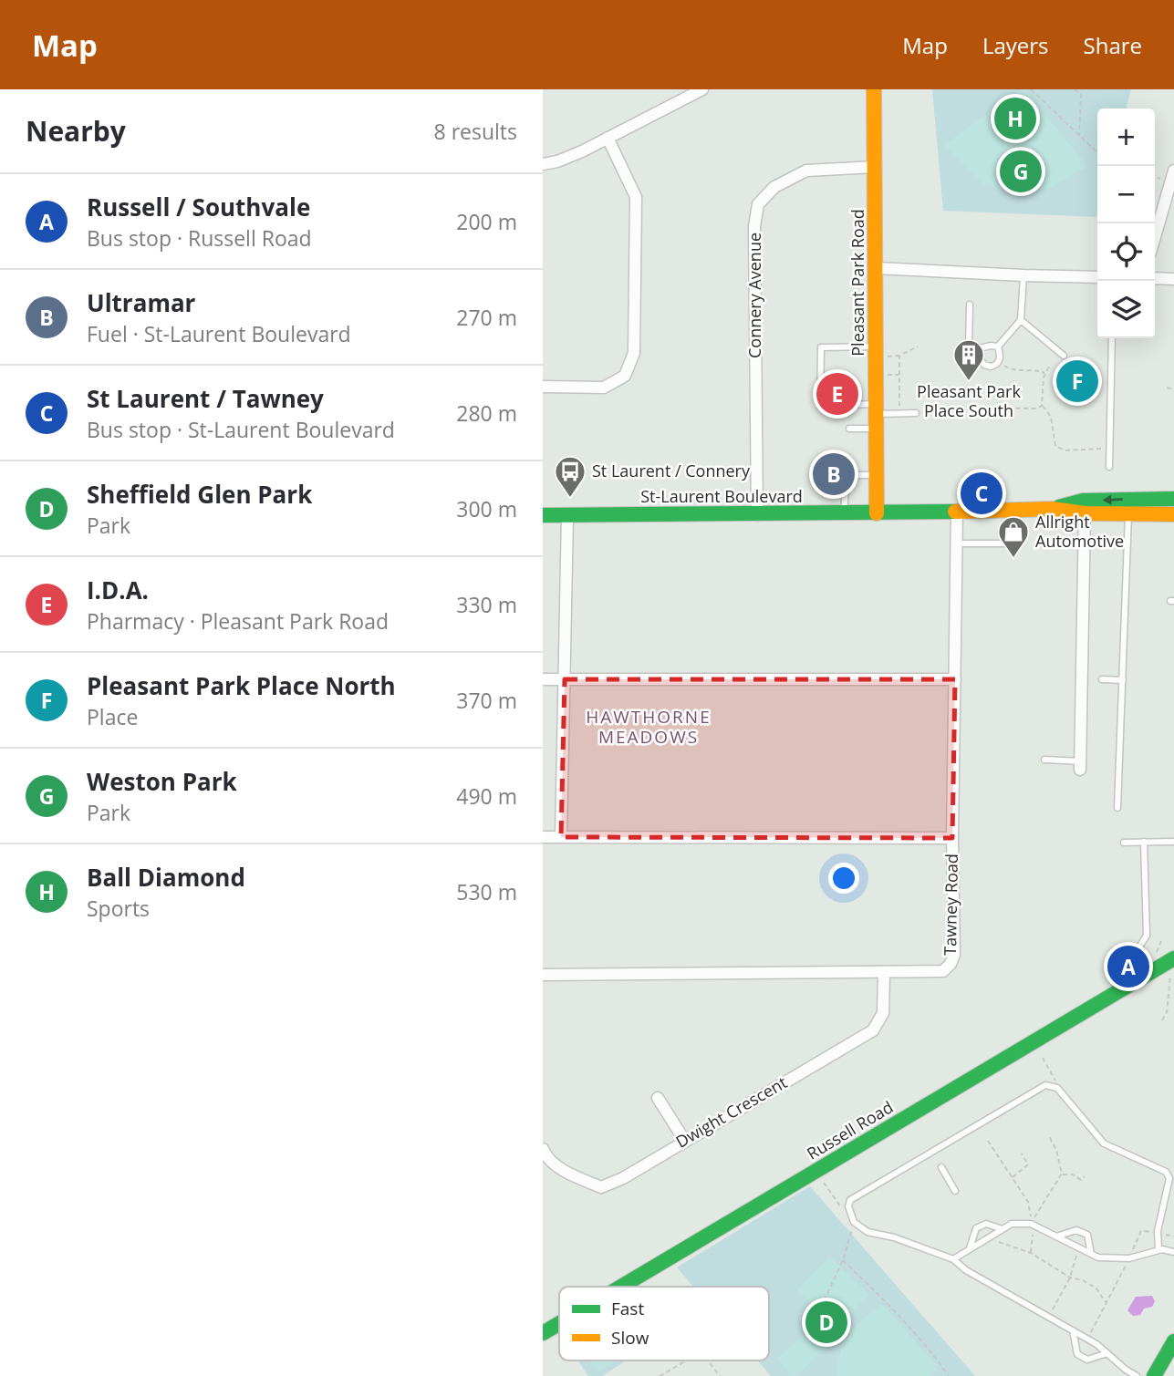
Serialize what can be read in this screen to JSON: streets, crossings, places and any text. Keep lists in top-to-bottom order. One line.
{"streets":{"street":["Pleasant Park Road","Connery Avenue","St-Laurent Boulevard","Tawney Road","Dwight Crescent","Russell Road"]},"crossings":[["Pleasant Park Road","Connery Avenue"],["Pleasant Park Road","St-Laurent Boulevard"],["Connery Avenue","St-Laurent Boulevard"],["St-Laurent Boulevard","Tawney Road"],["Tawney Road","Dwight Crescent"]],"districts":["HAWTHORNE MEADOWS"],"places":{"building":["Pleasant Park Place South"],"bus stop":["St Laurent / Connery"],"shop":["Allright Automotive"]},"legend":["Fast","Slow"],"page":{"header":"Map","nav":["Map","Layers","Share"],"heading":["Nearby","8 results"],"pins":["H","G","F","E","B","C","A","D"],"map_buttons":["+","−"],"list":[{"mark":"A","name":"Russell / Southvale","note":"Bus stop · Russell Road","value":"200 m"},{"mark":"B","name":"Ultramar","note":"Fuel · St-Laurent Boulevard","value":"270 m"},{"mark":"C","name":"St Laurent / Tawney","note":"Bus stop · St-Laurent Boulevard","value":"280 m"},{"mark":"D","name":"Sheffield Glen Park","note":"Park","value":"300 m"},{"mark":"E","name":"I.D.A.","note":"Pharmacy · Pleasant Park Road","value":"330 m"},{"mark":"F","name":"Pleasant Park Place North","note":"Place","value":"370 m"},{"mark":"G","name":"Weston Park","note":"Park","value":"490 m"},{"mark":"H","name":"Ball Diamond","note":"Sports","value":"530 m"}]}}
